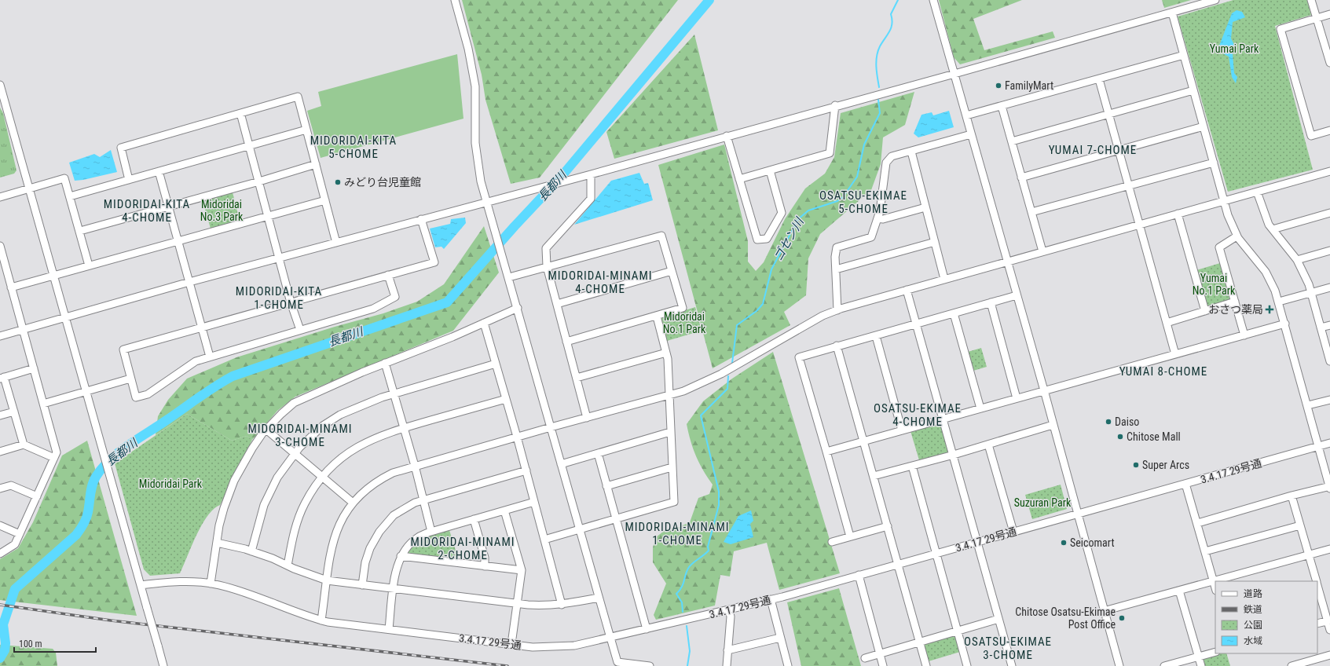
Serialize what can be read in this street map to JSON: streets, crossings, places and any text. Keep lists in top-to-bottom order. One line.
{"streets":{"street":["3.4.17 29号通"]},"districts":["MIDORIDAI-KITA 5-CHOME","YUMAI 7-CHOME","OSATSU-EKIMAE 5-CHOME","MIDORIDAI-KITA 4-CHOME","MIDORIDAI-MINAMI 4-CHOME","MIDORIDAI-KITA 1-CHOME","YUMAI 8-CHOME","OSATSU-EKIMAE 4-CHOME","MIDORIDAI-MINAMI 3-CHOME","MIDORIDAI-MINAMI 1-CHOME","MIDORIDAI-MINAMI 2-CHOME","OSATSU-EKIMAE 3-CHOME"],"water":["長都川","ゴセン川"],"parks":["Yumai Park","Midoridai No.3 Park","Yumai No.1 Park","Midoridai No.1 Park","Midoridai Park","Suzuran Park"],"places":{"other":["FamilyMart","みどり台児童館","Daiso","Chitose Mall","Super Arcs","Seicomart","Chitose Osatsu-Ekimae Post Office"],"health":["おさつ薬局"]},"legend":["道路","鉄道","公園","水域"],"scale_bar":"100 m"}
